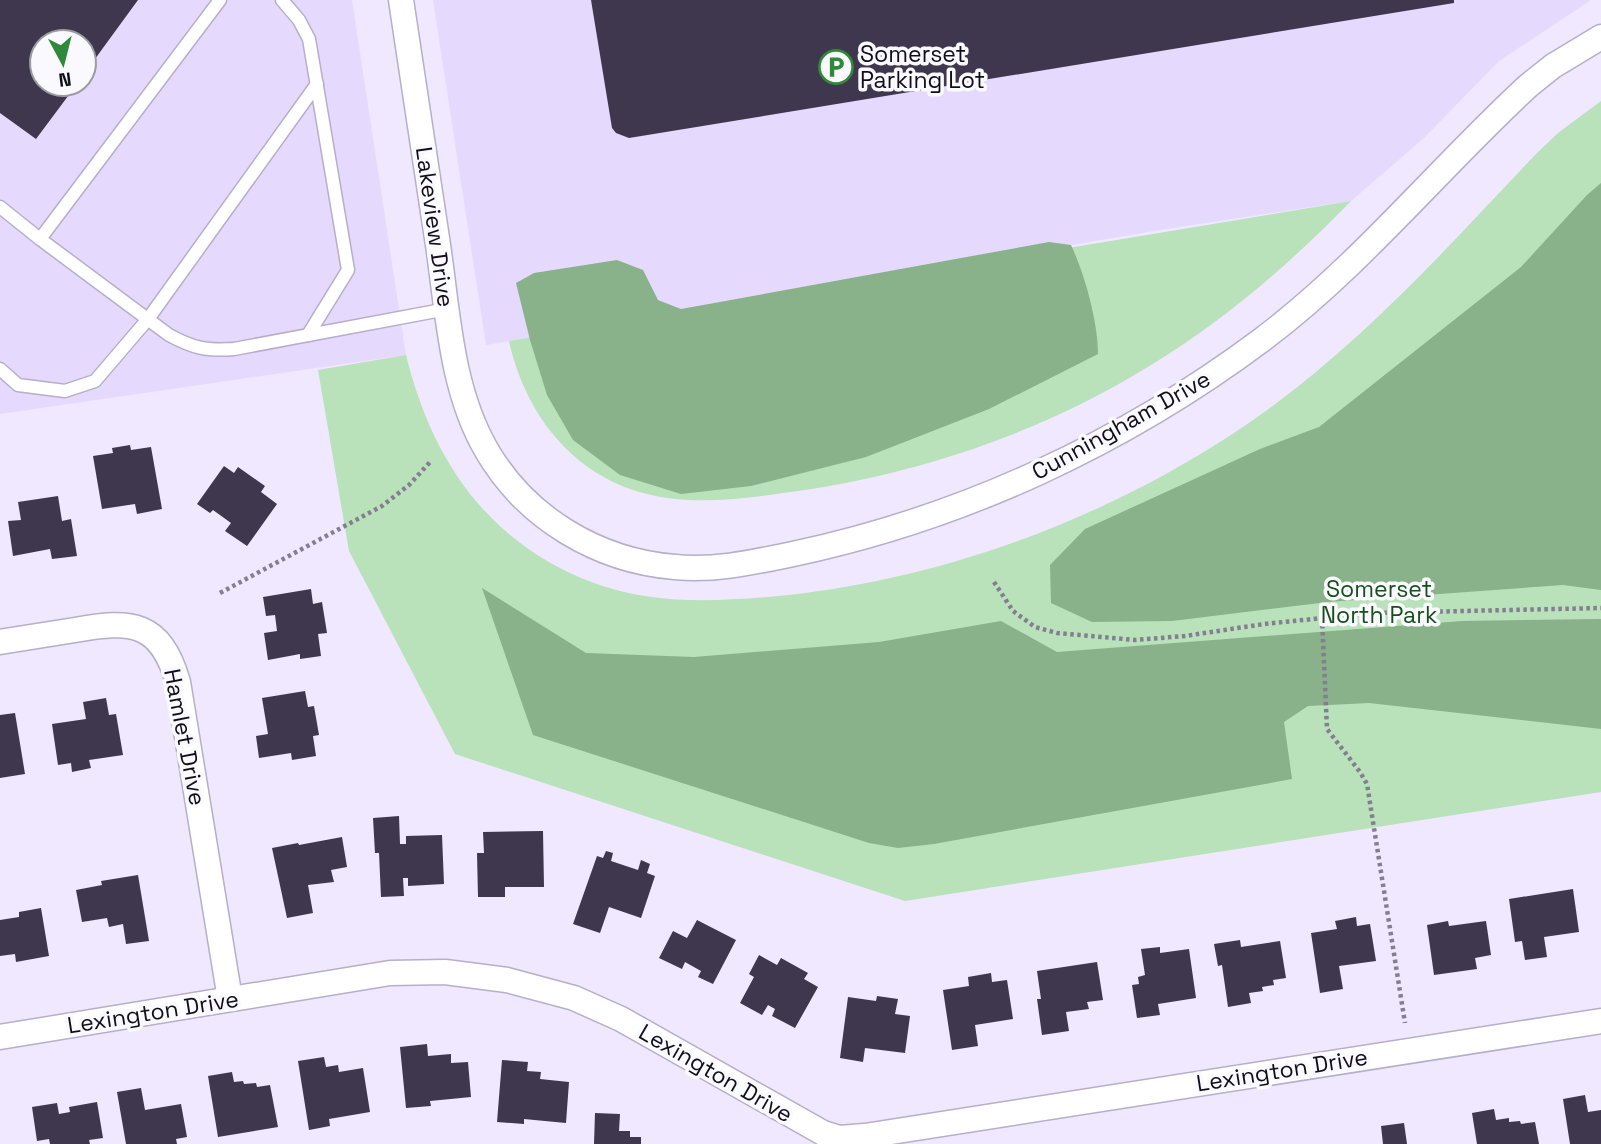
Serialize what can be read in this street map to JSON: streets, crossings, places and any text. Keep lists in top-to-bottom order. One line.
{"streets":{"street":["Lakeview Drive","Cunningham Drive","Hamlet Drive","Lexington Drive"]},"crossings":[["Lakeview Drive","Cunningham Drive"],["Hamlet Drive","Lexington Drive"]],"parks":["Somerset North Park"],"places":{"parking":["Somerset Parking Lot"]},"north":"bottom"}
